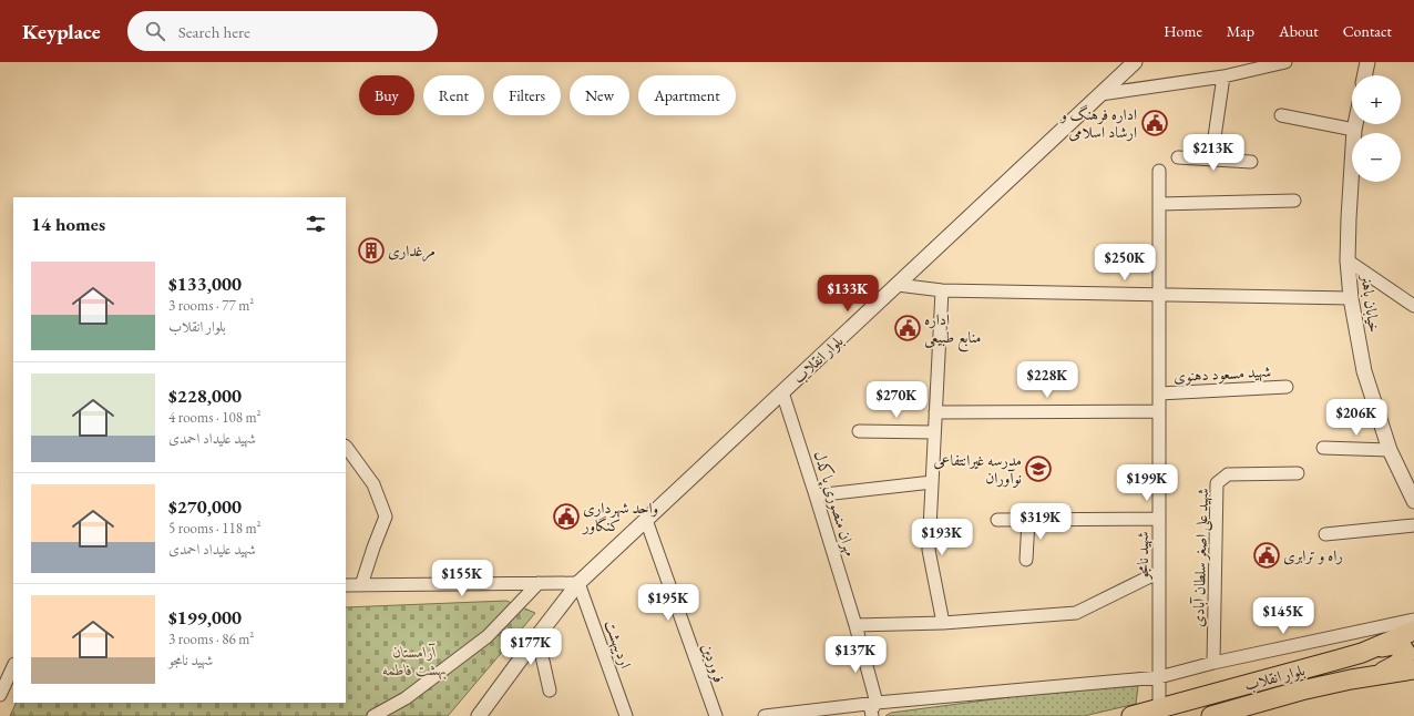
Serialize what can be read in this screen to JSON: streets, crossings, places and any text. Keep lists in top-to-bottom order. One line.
{"streets":{"main road":["بلوار انقلاب"],"street":["خیابان باهنر","شهید مسعود دهنوی","مهران منصوری پاکدل","شهید نامجو","شهید علی اصغر سلطان آبادی","اردیبهشت","فروردین"]},"crossings":[["بلوار انقلاب","مهران منصوری پاکدل"],["بلوار انقلاب","شهید نامجو"],["بلوار انقلاب","اردیبهشت"],["بلوار انقلاب","فروردین"],["شهید مسعود دهنوی","شهید نامجو"]],"parks":["آرامستان بهشت فاطمه"],"places":{"public building":["اداره فرهنگ و ارشاد اسلامی","اداره منابع طبیعی","واحد شهرداری کنگاور","راه و ترابری"],"building":["مرغداری"],"school or university":["مدرسه غیرانتفاعی نوآوران"]},"page":{"header":"Keyplace","search":"Search here","nav":["Home","Map","About","Contact"],"map_buttons":["+","−"],"chip":["Buy","Rent","Filters","New","Apartment"],"price":["$213K","$250K","$133K","$228K","$270K","$206K","$199K","$319K","$193K","$155K","$195K","$145K","$177K","$137K"],"heading":"14 homes","list":[{"name":"$133,000","note":"3 rooms · 77 m² · بلوار انقلاب"},{"name":"$228,000","note":"4 rooms · 108 m² · شهید علیداد احمدی"},{"name":"$270,000","note":"5 rooms · 118 m² · شهید علیداد احمدی"},{"name":"$199,000","note":"3 rooms · 86 m² · شهید نامجو"}]}}
